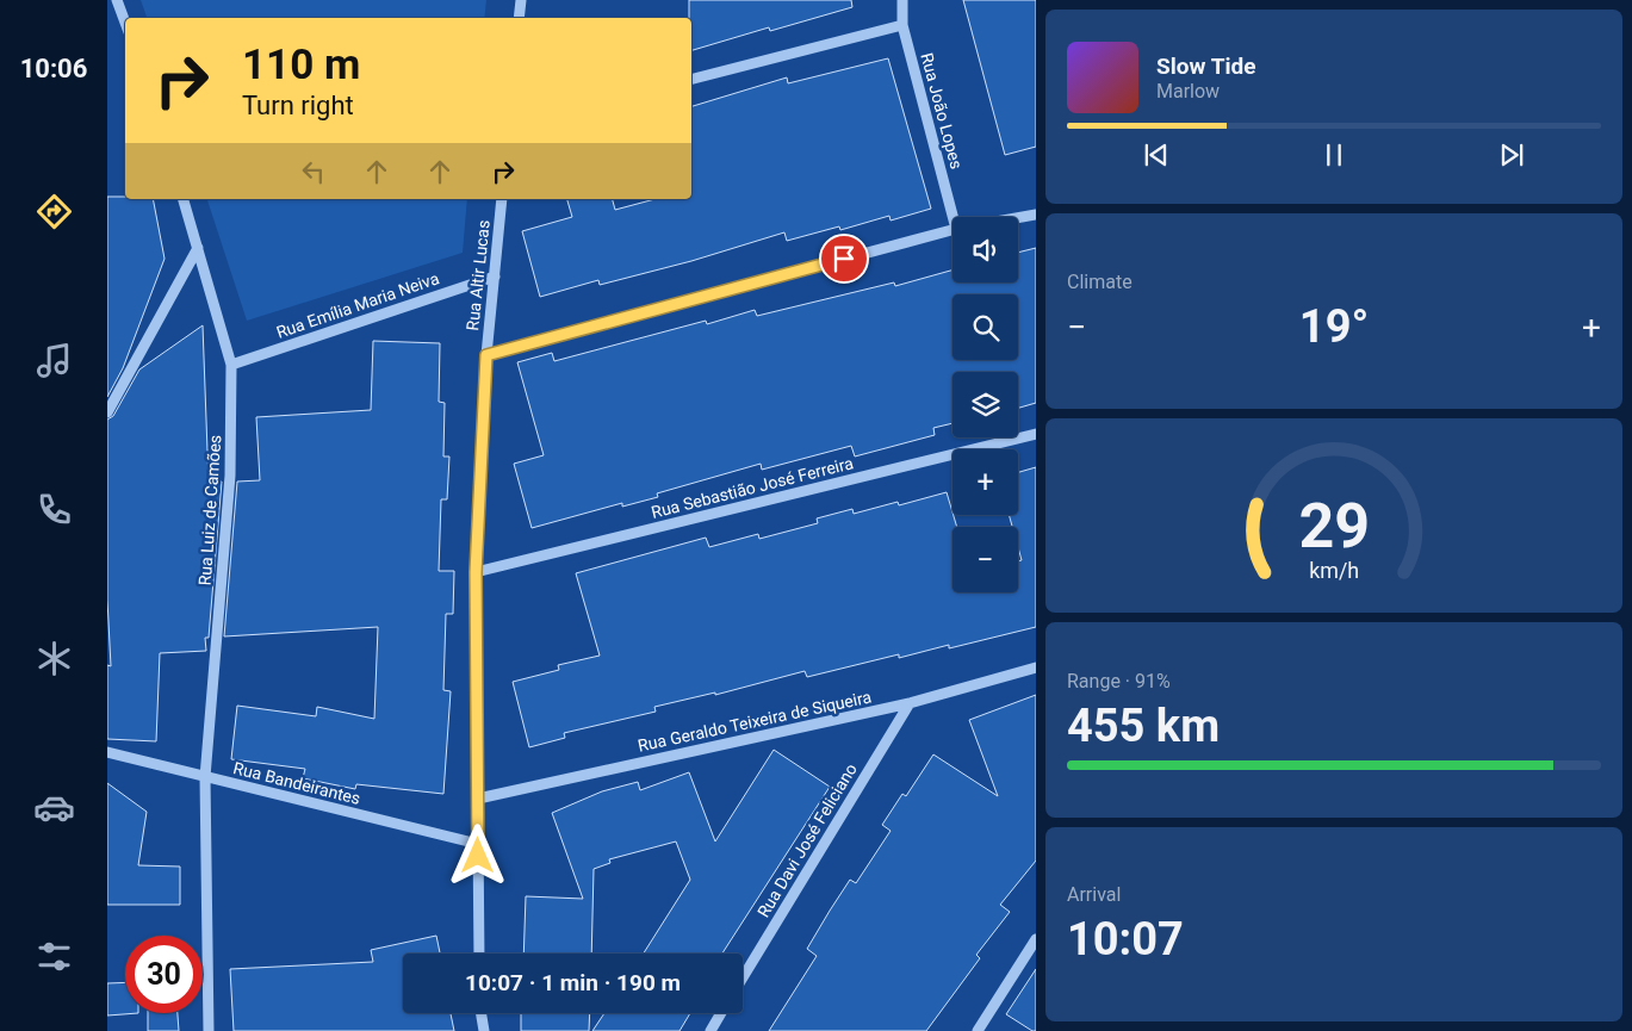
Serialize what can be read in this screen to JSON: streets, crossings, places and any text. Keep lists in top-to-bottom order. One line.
{"streets":{"street":["Rua João Lopes","Rua Altir Lucas","Rua Emília Maria Neiva","Rua Sebastião José Ferreira","Rua Luiz de Camões","Rua Geraldo Teixeira de Siqueira","Rua Bandeirantes","Rua Davi José Feliciano"]},"crossings":[["Rua Altir Lucas","Rua Emília Maria Neiva"],["Rua Altir Lucas","Rua Sebastião José Ferreira"],["Rua Altir Lucas","Rua Geraldo Teixeira de Siqueira"],["Rua Altir Lucas","Rua Bandeirantes"],["Rua Emília Maria Neiva","Rua Luiz de Camões"],["Rua Luiz de Camões","Rua Bandeirantes"],["Rua Geraldo Teixeira de Siqueira","Rua Davi José Feliciano"]],"page":{"tabs":"10:06","turn":["110 m","Turn right"],"song":["Slow Tide","Marlow"],"tile":["Climate",["Range · 91%","455 km"],["Arrival","10:07"]],"map_buttons":["+","−"],"heat":["−","19°","+"],"limit":"30","trip":"10:07 · 1 min · 190 m","gauge":["29","km/h"]}}
